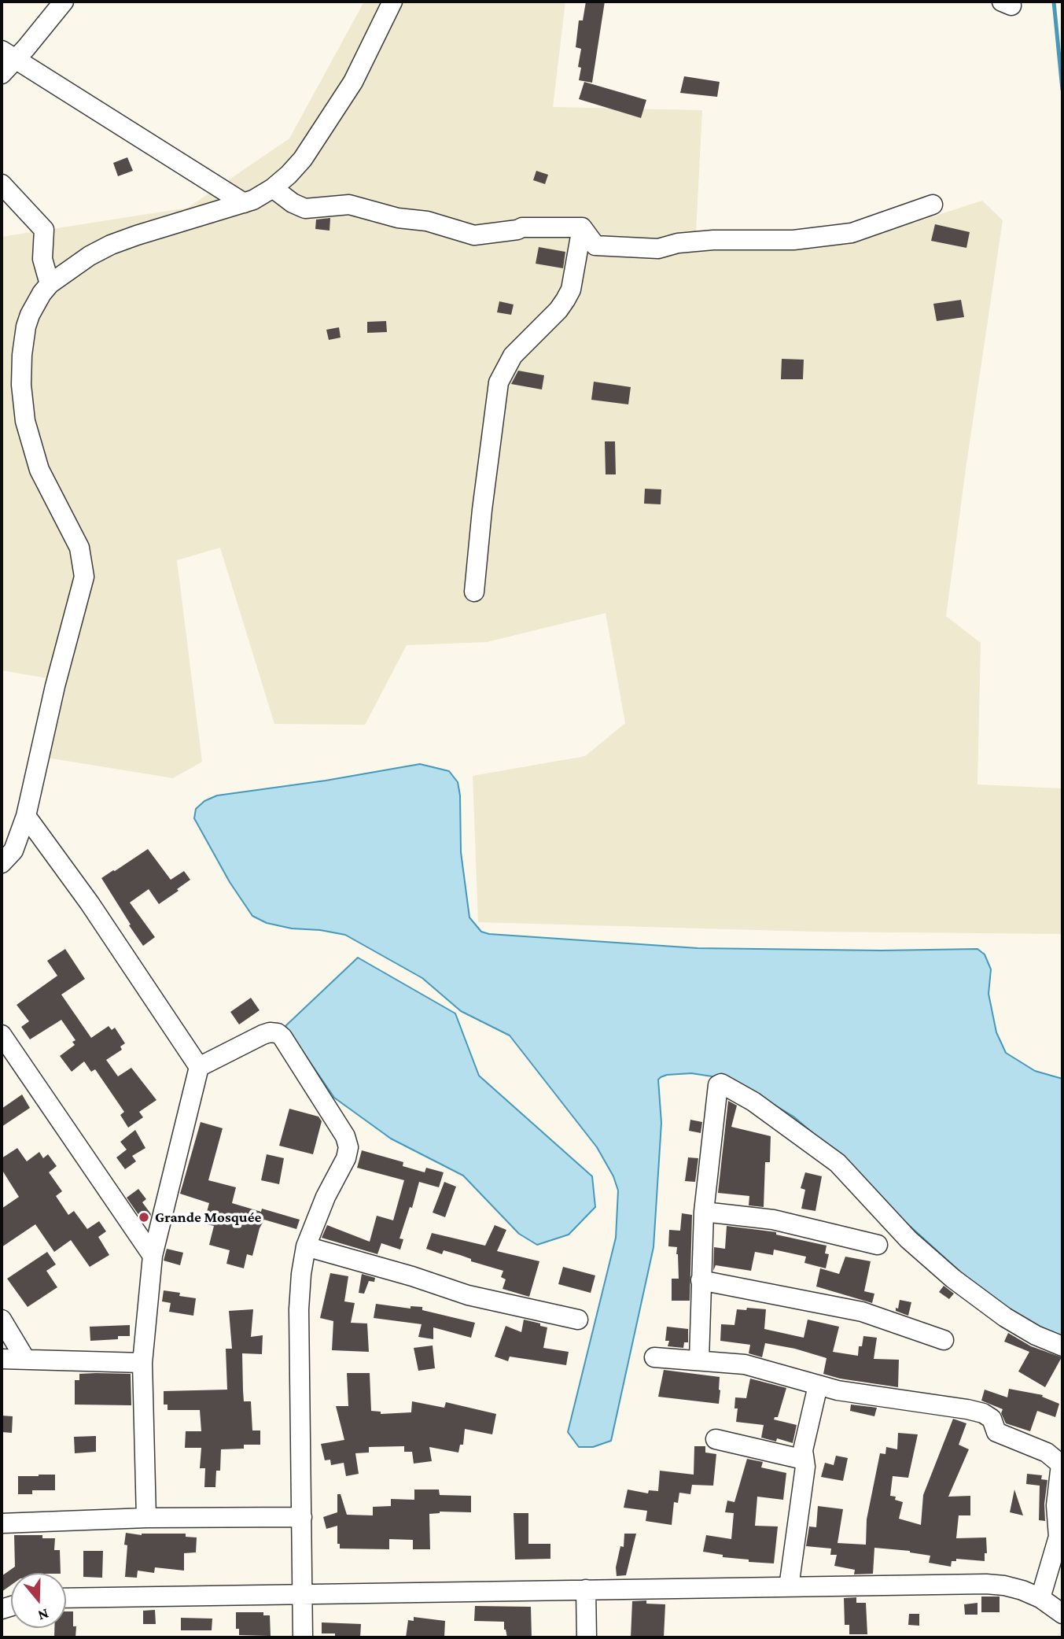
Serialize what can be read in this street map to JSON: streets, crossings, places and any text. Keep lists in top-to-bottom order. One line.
{"places":["Grande Mosquée"],"north":"bottom"}
